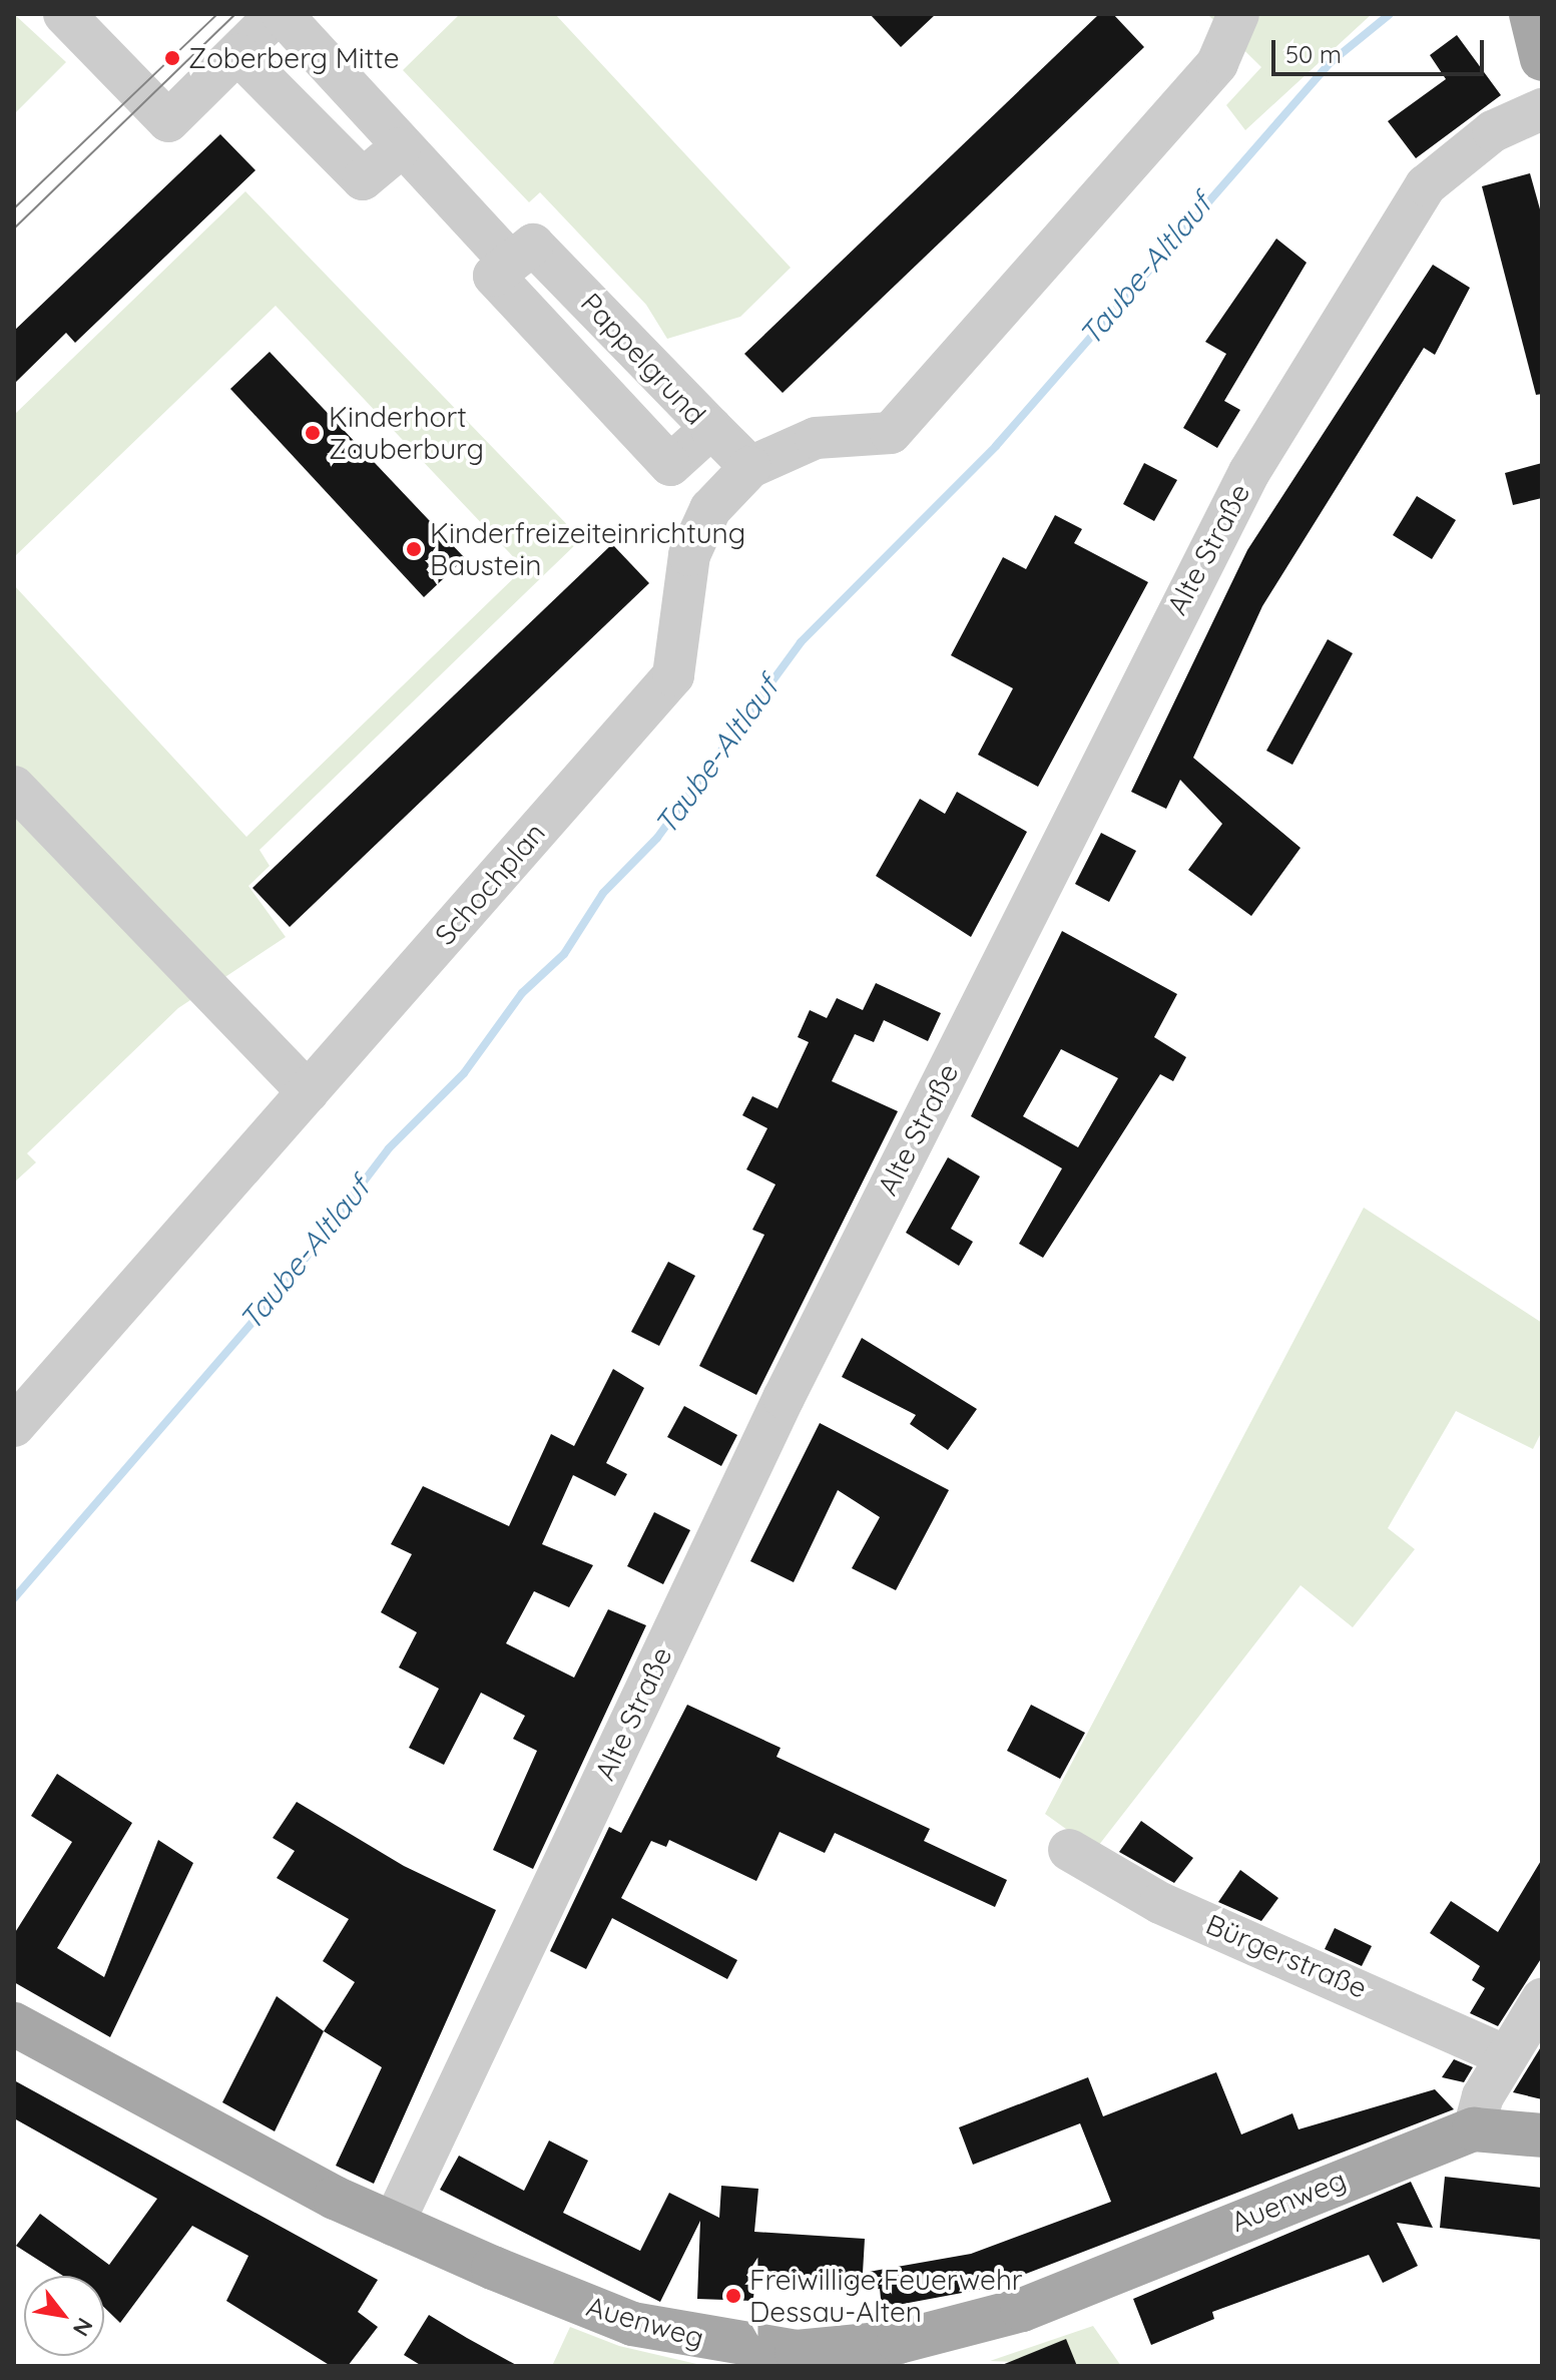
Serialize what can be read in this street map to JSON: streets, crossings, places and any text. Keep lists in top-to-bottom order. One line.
{"streets":{"main road":["Auenweg"],"street":["Pappelgrund","Alte Straße","Schochplan","Bürgerstraße"]},"crossings":[["Alte Straße","Auenweg"]],"water":["Taube-Altlauf"],"places":["Zoberberg Mitte","Kinderhort Zauberburg","Kinderfreizeiteinrichtung Baustein","Freiwillige Feuerwehr Dessau-Alten"],"scale_bar":"50 m","north":"bottom right"}
